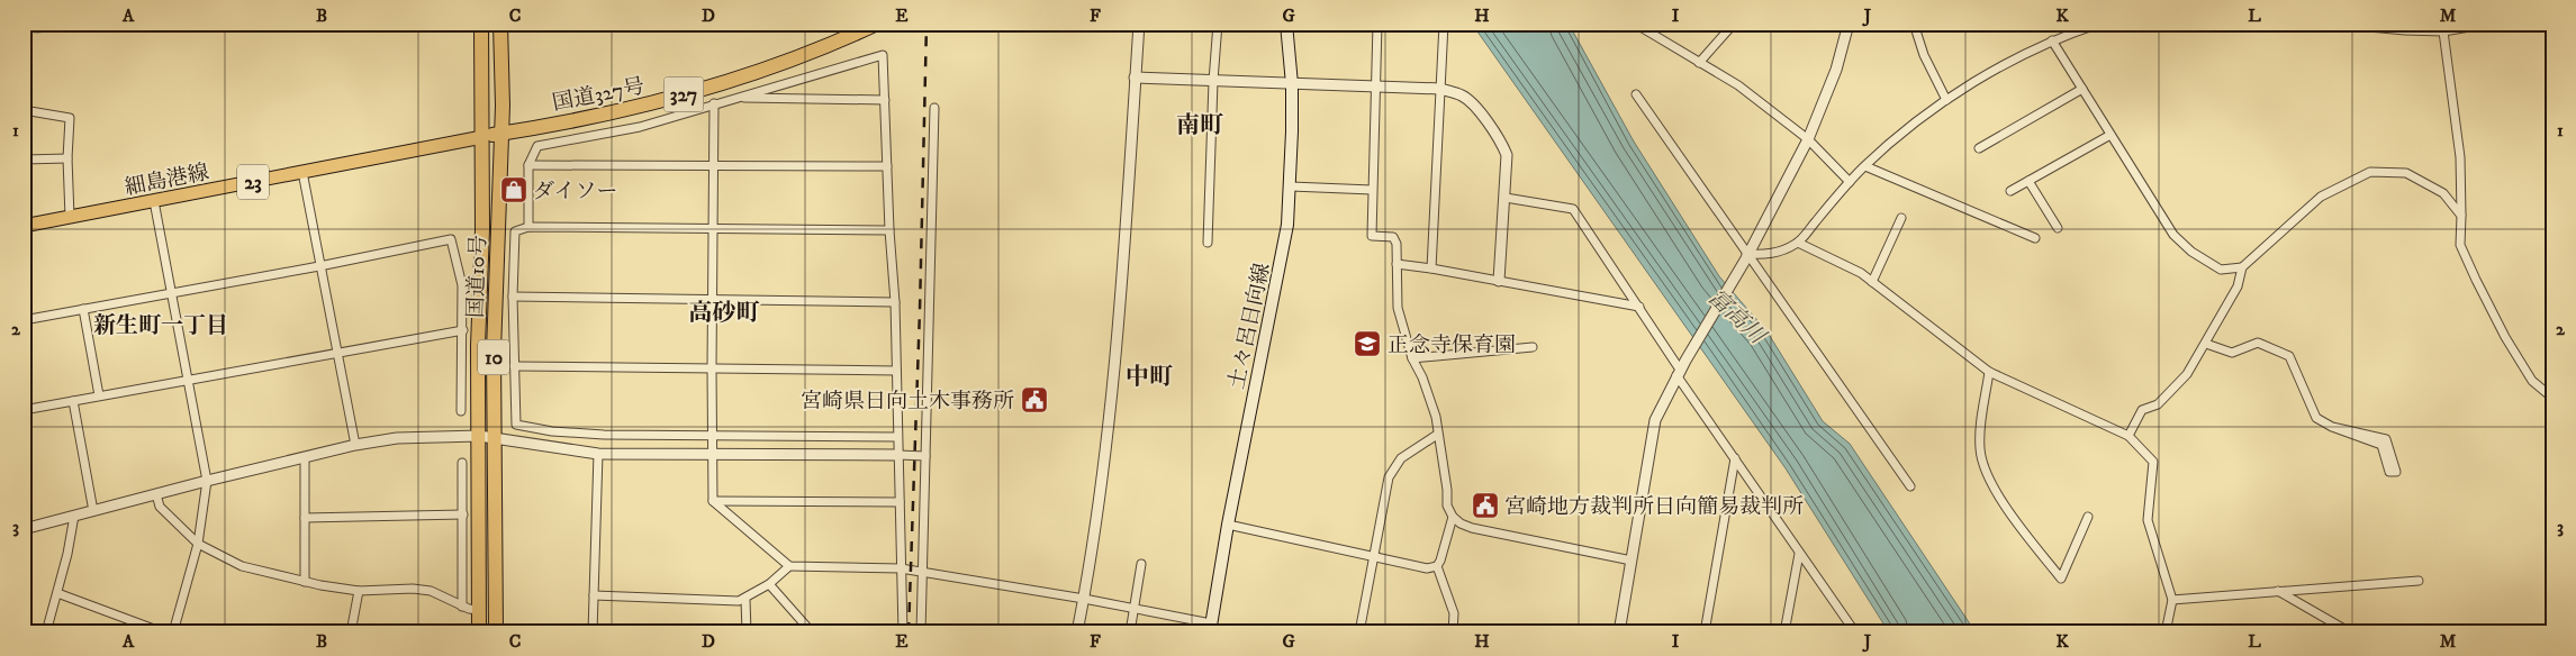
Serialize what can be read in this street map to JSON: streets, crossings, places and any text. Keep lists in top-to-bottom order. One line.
{"streets":{"highway":["国道327号","327","国道10号","10"],"main road":["細島港線","23","土々呂日向線"]},"crossings":[["国道327号","細島港線"],["国道327号","国道10号"],["細島港線","国道10号"]],"districts":["南町","高砂町","新生町一丁目","中町"],"water":["富高川"],"places":{"shop":["ダイソー"],"school or university":["正念寺保育園"],"public building":["宮崎県日向土木事務所","宮崎地方裁判所日向簡易裁判所"]},"grid":{"columns":["A","B","C","D","E","F","G","H","I","J","K","L","M"],"rows":["1","2","3"]}}
